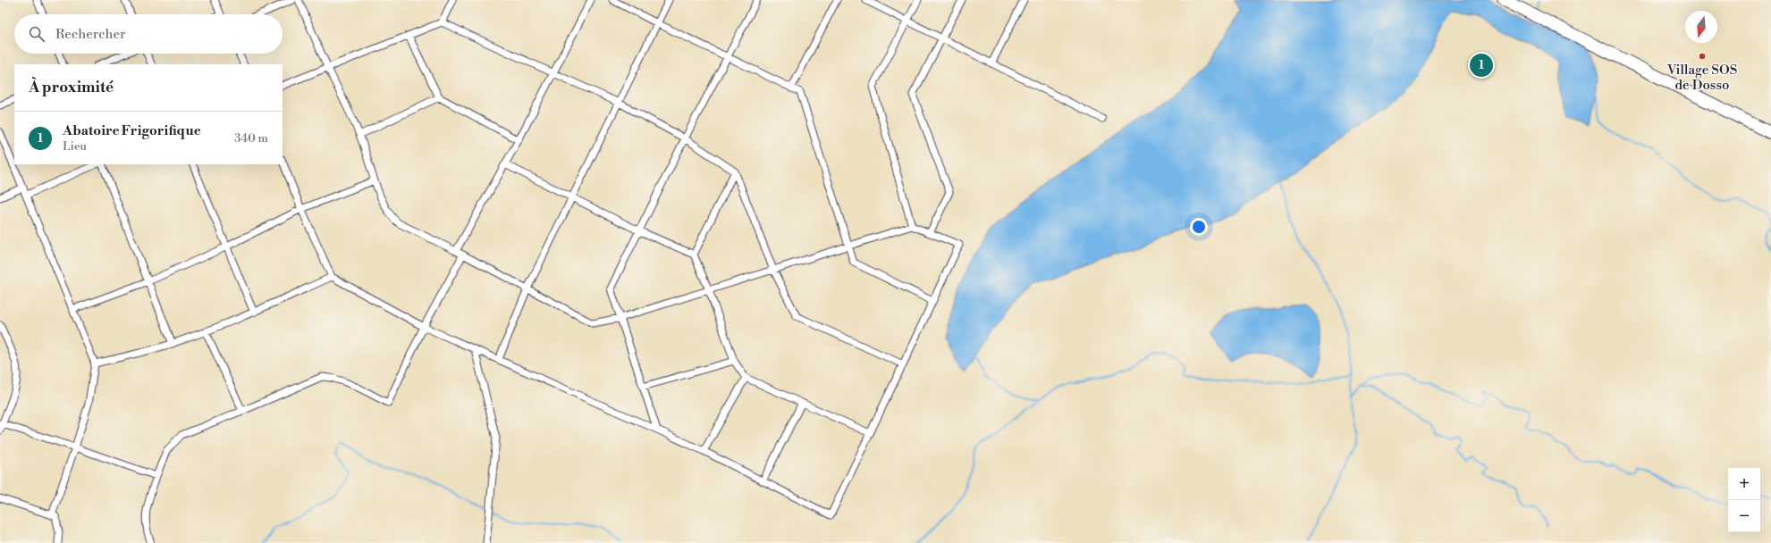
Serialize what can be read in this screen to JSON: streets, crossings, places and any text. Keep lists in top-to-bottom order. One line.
{"places":["Village SOS de Dosso"],"north":"bottom","page":{"search":"Rechercher","pins":"1","heading":"À proximité","list":[{"mark":"1","name":"Abatoire Frigorifique","note":"Lieu","value":"340 m"}],"map_buttons":["+","−"]}}
